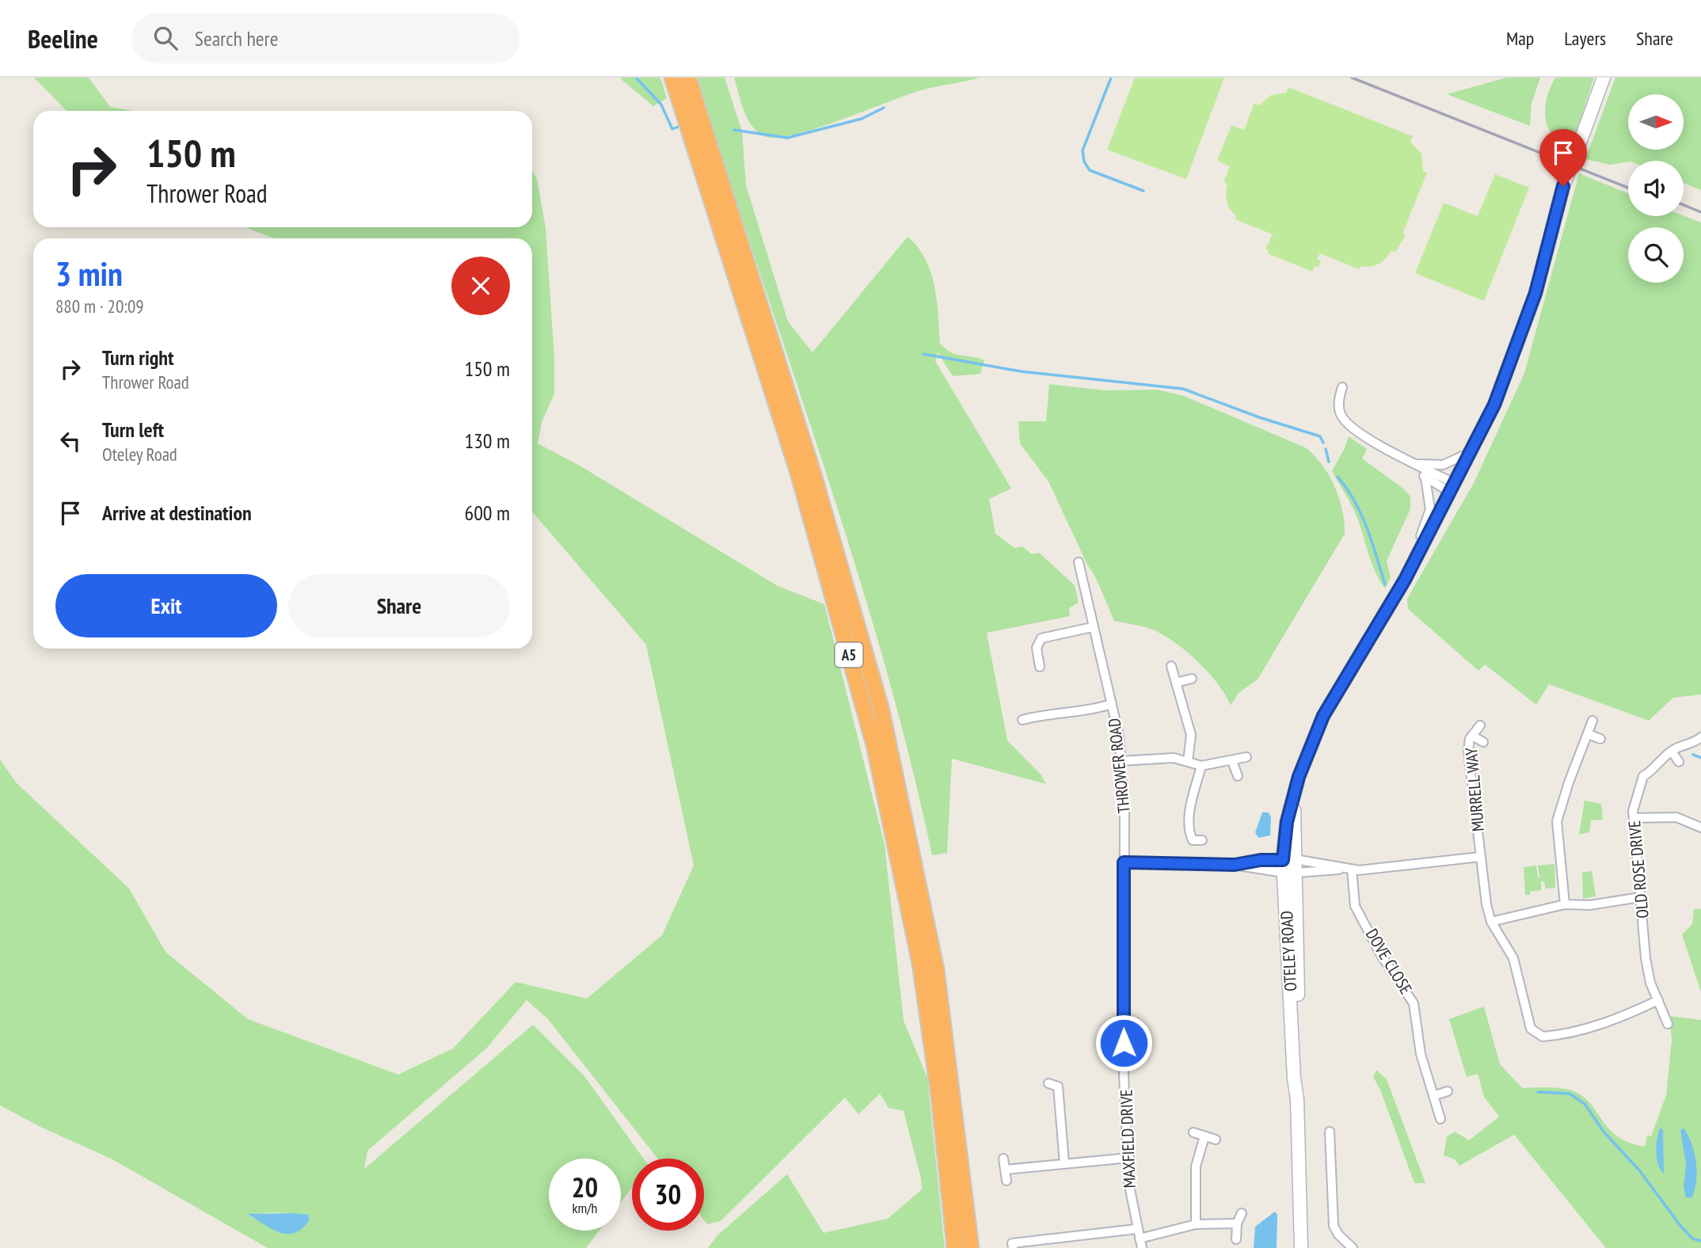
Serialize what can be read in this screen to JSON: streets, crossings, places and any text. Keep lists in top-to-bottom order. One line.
{"streets":{"highway":["A5"],"main road":["OTELEY ROAD"],"street":["THROWER ROAD","MURRELL WAY","OLD ROSE DRIVE","DOVE CLOSE","MAXFIELD DRIVE"]},"crossings":[["THROWER ROAD","MAXFIELD DRIVE"],["MURRELL WAY","OLD ROSE DRIVE"]],"north":"right","page":{"header":"Beeline","search":"Search here","nav":["Map","Layers","Share"],"turn":["150 m","Thrower Road"],"heading":["3 min","880 m · 20:09"],"list":[{"name":"Turn right","note":"Thrower Road","value":"150 m"},{"name":"Turn left","note":"Oteley Road","value":"130 m"},{"name":"Arrive at destination","value":"600 m"}],"buttons":["Exit","Share"],"speed":"20 km/h","limit":"30"}}
